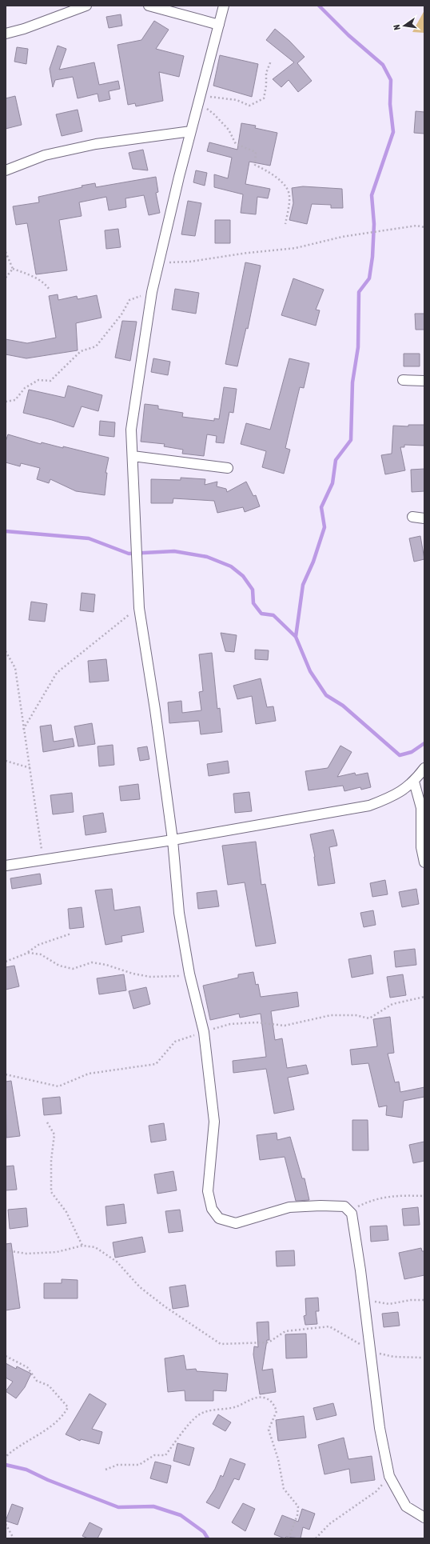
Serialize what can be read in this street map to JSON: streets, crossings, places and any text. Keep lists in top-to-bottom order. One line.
{"north":"left"}
